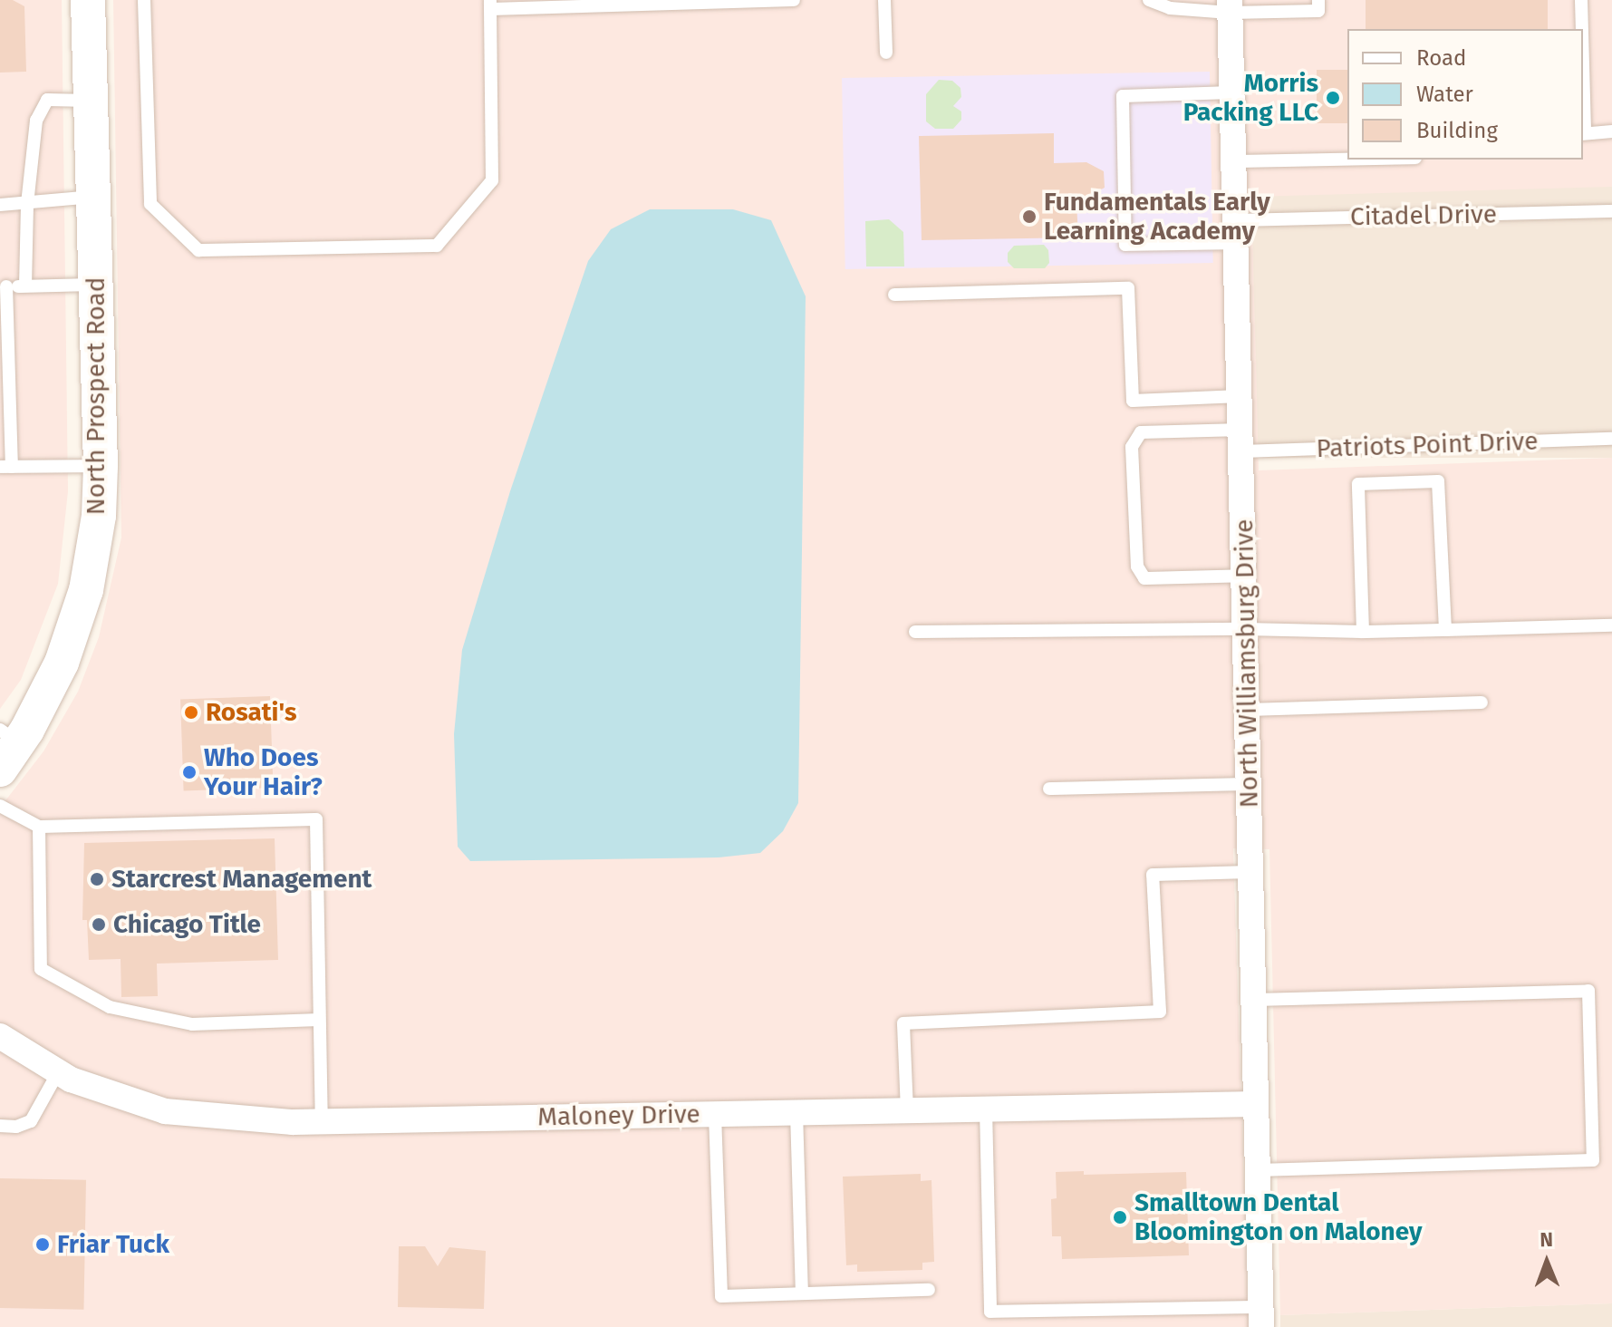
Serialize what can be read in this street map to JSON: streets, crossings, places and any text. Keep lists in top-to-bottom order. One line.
{"streets":{"street":["North Prospect Road","North Williamsburg Drive","Maloney Drive"],"lane":["Citadel Drive","Patriots Point Drive"]},"crossings":[["Citadel Drive","North Williamsburg Drive"],["Patriots Point Drive","North Williamsburg Drive"],["North Williamsburg Drive","Maloney Drive"]],"places":["Morris Packing LLC","Fundamentals Early Learning Academy","Rosati's","Who Does Your Hair?","Starcrest Management","Chicago Title","Smalltown Dental Bloomington on Maloney","Friar Tuck"],"legend":["Road","Water","Building"],"north":"top"}
